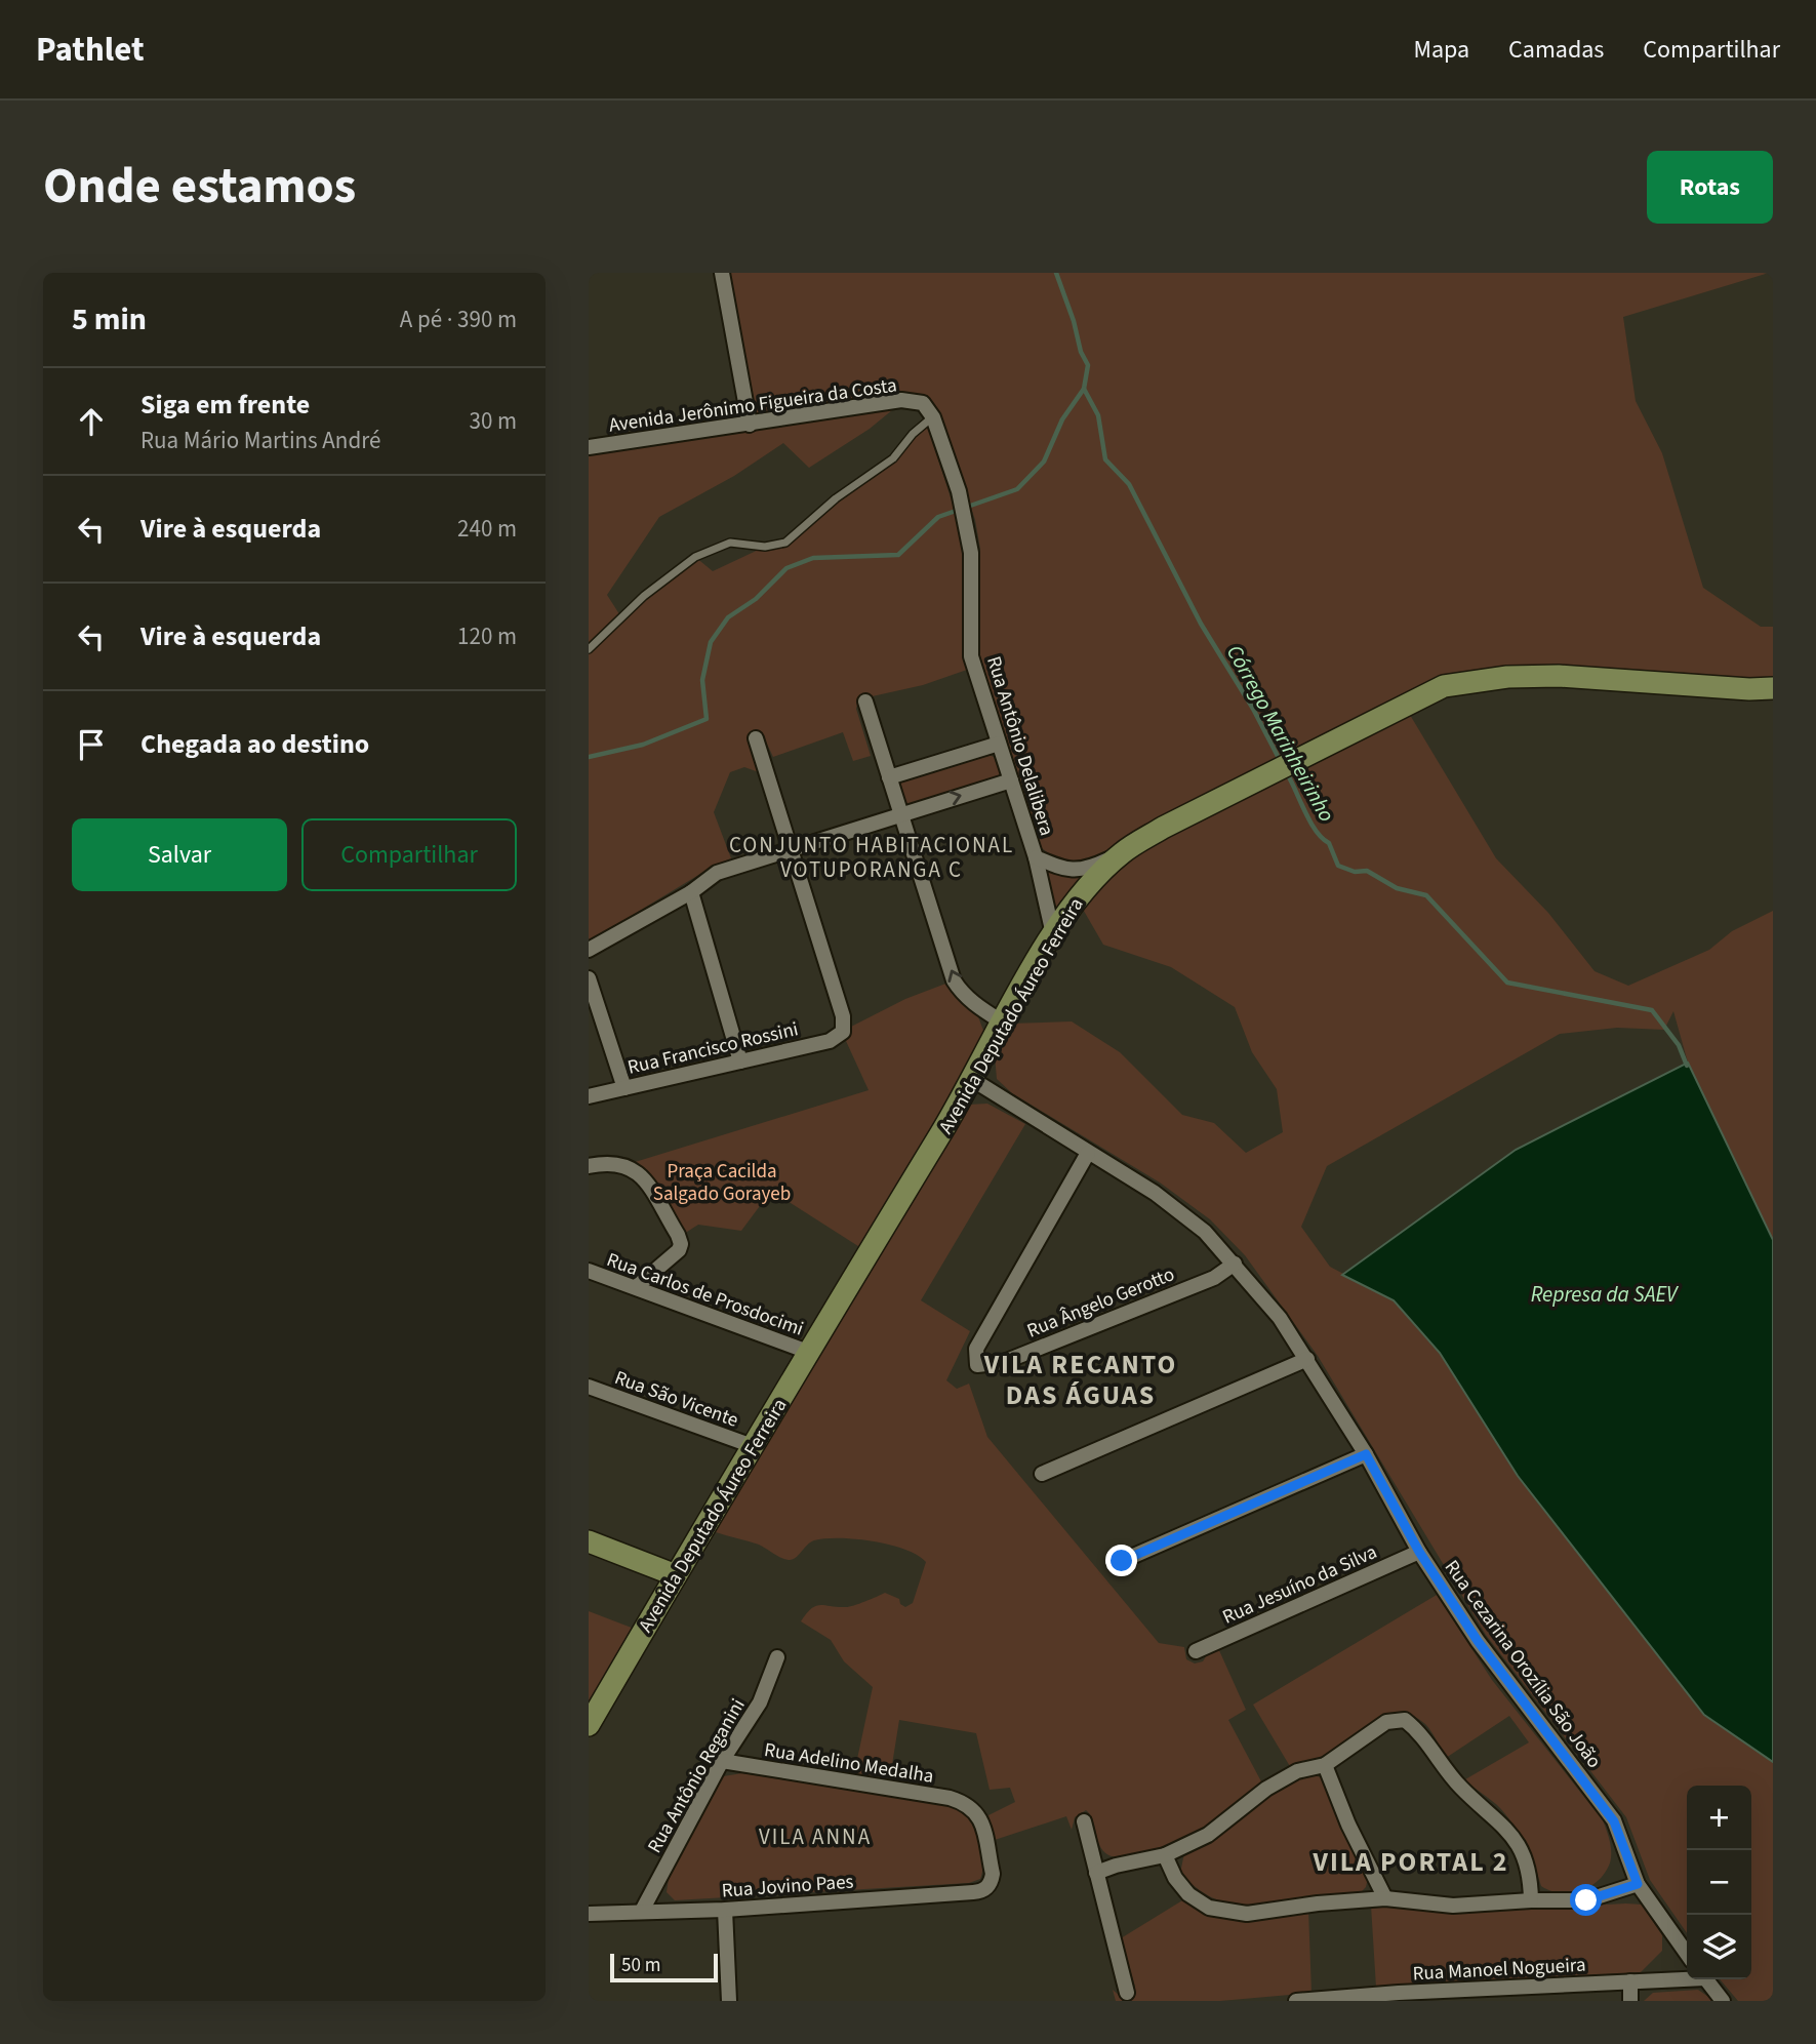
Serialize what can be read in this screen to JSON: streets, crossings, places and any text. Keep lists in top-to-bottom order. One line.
{"streets":{"main road":["Avenida Deputado Áureo Ferreira"],"street":["Avenida Jerônimo Figueira da Costa","Rua Antônio Delalibera","Rua Francisco Rossini","Rua Carlos de Prosdocimi","Rua Ângelo Gerotto","Rua São Vicente","Rua Jesuíno da Silva","Rua Cezarina Orozília São João","Rua Adelino Medalha","Rua Antônio Reganini","Rua Jovino Paes","Rua Manoel Nogueira"]},"crossings":[["Avenida Jerônimo Figueira da Costa","Rua Antônio Delalibera"],["Rua Antônio Delalibera","Avenida Deputado Áureo Ferreira"],["Avenida Deputado Áureo Ferreira","Rua Carlos de Prosdocimi"],["Avenida Deputado Áureo Ferreira","Rua São Vicente"],["Avenida Deputado Áureo Ferreira","Rua Cezarina Orozília São João"],["Rua Ângelo Gerotto","Rua Cezarina Orozília São João"],["Rua Jesuíno da Silva","Rua Cezarina Orozília São João"],["Rua Adelino Medalha","Rua Antônio Reganini"],["Rua Adelino Medalha","Rua Jovino Paes"],["Rua Antônio Reganini","Rua Jovino Paes"]],"districts":["CONJUNTO HABITACIONAL VOTUPORANGA C","VILA RECANTO DAS ÁGUAS","VILA ANNA","VILA PORTAL 2"],"water":["Córrego Marinheirinho","Represa da SAEV"],"parks":["Praça Cacilda Salgado Gorayeb"],"scale_bar":"50 m","page":{"header":"Pathlet","nav":["Mapa","Camadas","Compartilhar"],"title":"Onde estamos","buttons":["Rotas",["Salvar","Compartilhar"]],"heading":["5 min","A pé · 390 m"],"list":[["Siga em frente","Rua Mário Martins André","30 m"],["Vire à esquerda","240 m"],["Vire à esquerda","120 m"],"Chegada ao destino"],"map_buttons":["+","−"],"scale":"50 m"}}
